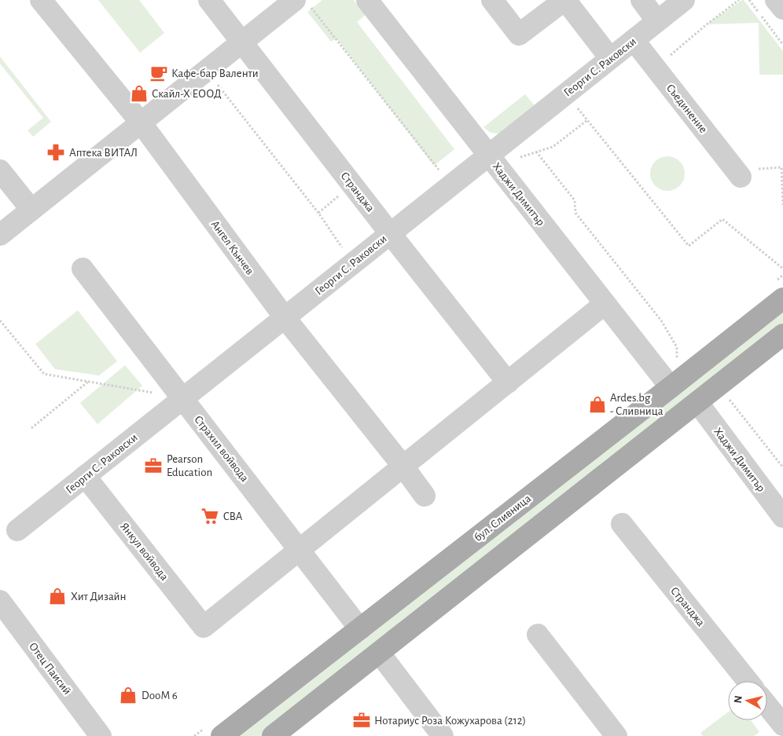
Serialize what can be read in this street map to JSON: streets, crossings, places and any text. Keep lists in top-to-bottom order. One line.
{"streets":{"main road":["бул. Сливница"],"street":["Георги С. Раковски","Съединение","Странджа","Хаджи Димитър","Ангел Кънчев","Страхил войвода","Янкул войвода","Отец Паисий"]},"crossings":[["Георги С. Раковски","Съединение"],["Георги С. Раковски","Странджа"],["Георги С. Раковски","Хаджи Димитър"],["Георги С. Раковски","Ангел Кънчев"],["Георги С. Раковски","Страхил войвода"],["Георги С. Раковски","Янкул войвода"],["Хаджи Димитър","бул. Сливница"],["Страхил войвода","бул. Сливница"],["Страхил войвода","Янкул войвода"]],"places":{"cafe":["Кафе-бар Валенти"],"shop":["Скайл-Х ЕООД","Ardes.bg - Сливница","Хит Дизайн","DooM 6"],"pharmacy":["Аптека ВИТАЛ"],"office":["Pearson Education","Нотариус Роза Кожухарова (212)"],"supermarket":["CBA"]},"north":"left"}
